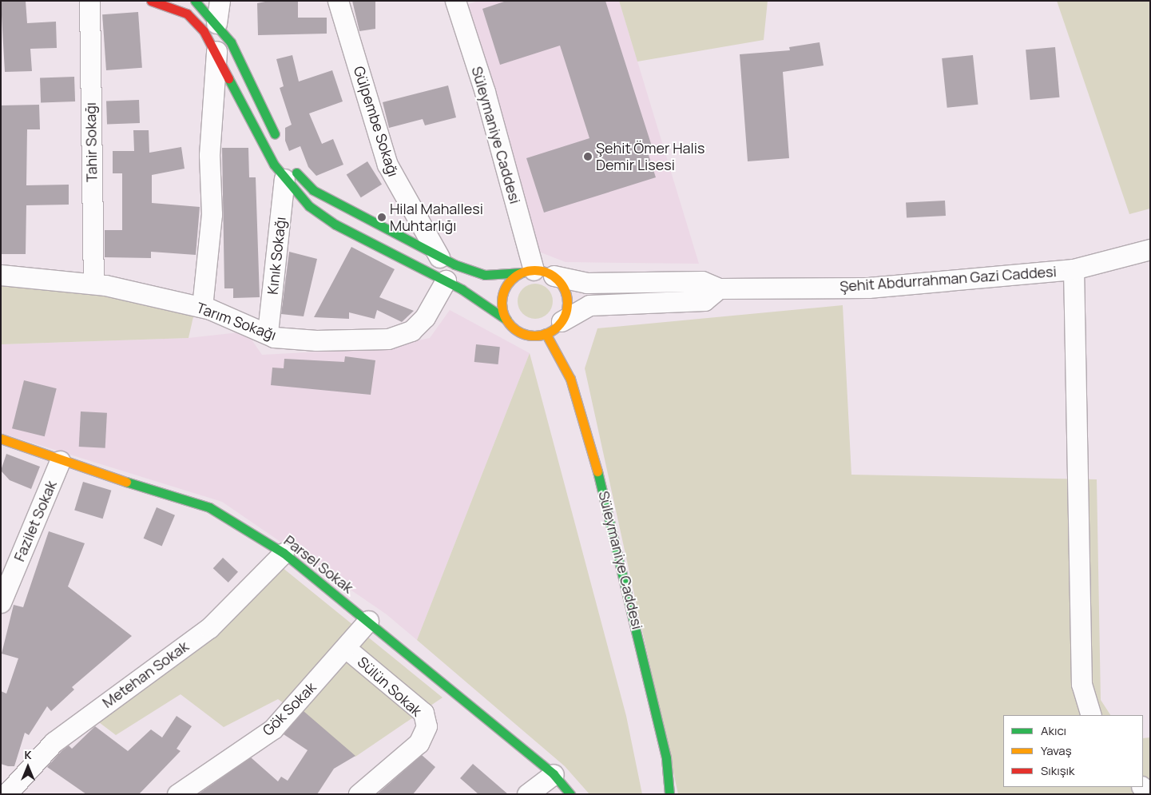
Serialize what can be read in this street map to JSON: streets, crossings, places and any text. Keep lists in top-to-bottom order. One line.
{"streets":{"street":["Gülpembe Sokağı","Süleymaniye Caddesi","Tahir Sokağı","Kınık Sokağı","Şehit Abdurrahman Gazi Caddesi","Tarım Sokağı","Fazilet Sokak","Parsel Sokak","Metehan Sokak","Sülün Sokak","Gök Sokak"]},"crossings":[["Tahir Sokağı","Tarım Sokağı"],["Kınık Sokağı","Tarım Sokağı"],["Fazilet Sokak","Parsel Sokak"],["Parsel Sokak","Metehan Sokak"],["Parsel Sokak","Gök Sokak"],["Sülün Sokak","Gök Sokak"]],"places":["Şehit Ömer Halis Demir Lisesi","Hilal Mahallesi Muhtarlığı"],"legend":["Akıcı","Yavaş","Sıkışık"],"north":"top"}
